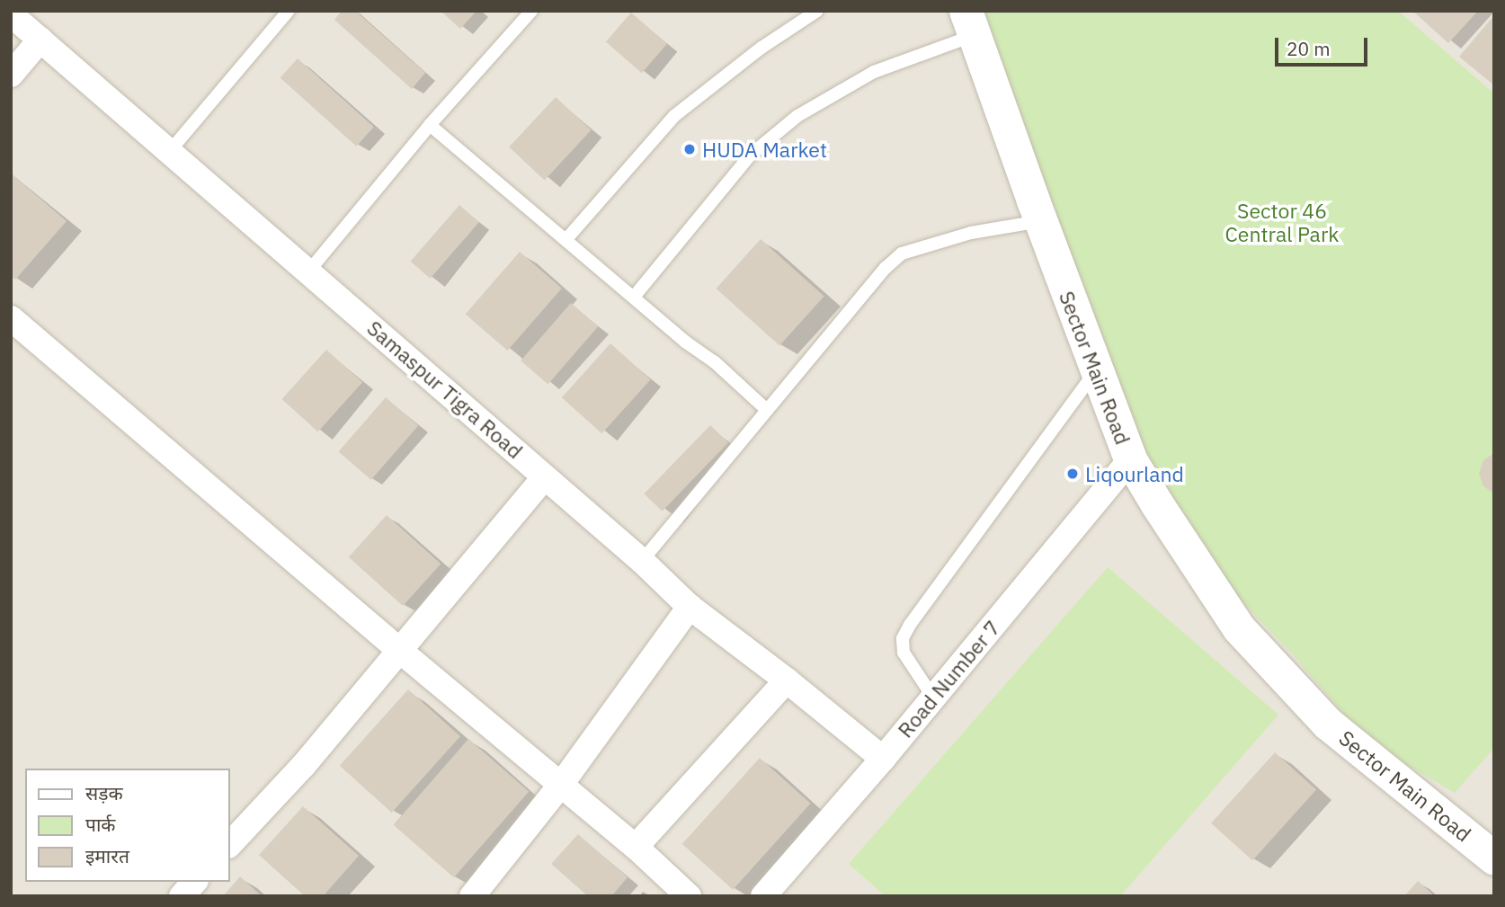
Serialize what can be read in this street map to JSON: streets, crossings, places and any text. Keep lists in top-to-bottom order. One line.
{"streets":{"street":["Sector Main Road","Samaspur Tigra Road","Road Number 7"]},"crossings":[["Sector Main Road","Road Number 7"],["Samaspur Tigra Road","Road Number 7"]],"parks":["Sector 46 Central Park"],"places":["HUDA Market","Liqourland"],"legend":["सड़क","पार्क","इमारत"],"scale_bar":"20 m"}
